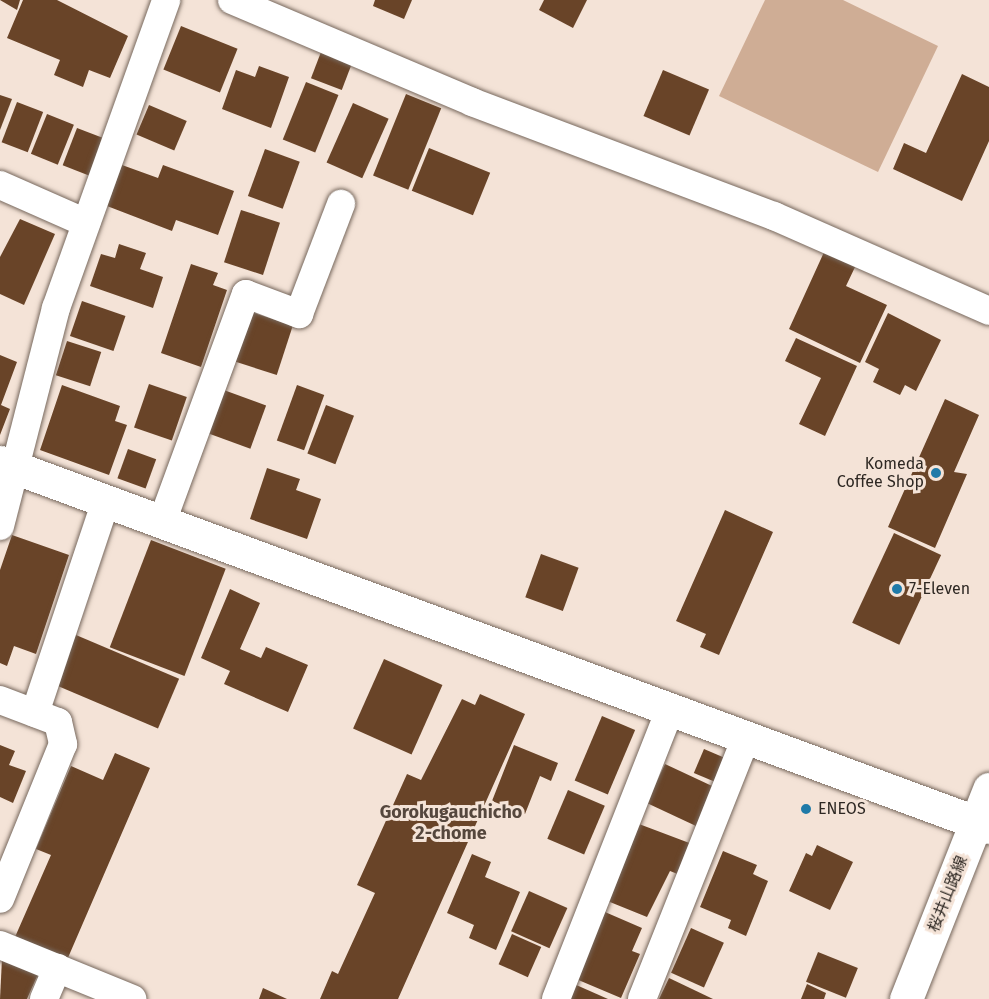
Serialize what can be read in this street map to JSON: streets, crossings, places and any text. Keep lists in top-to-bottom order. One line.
{"streets":{"street":["桜井山路線"]},"districts":["Gorokugauchicho 2-chome"],"places":["Komeda Coffee Shop","7-Eleven","ENEOS"]}
